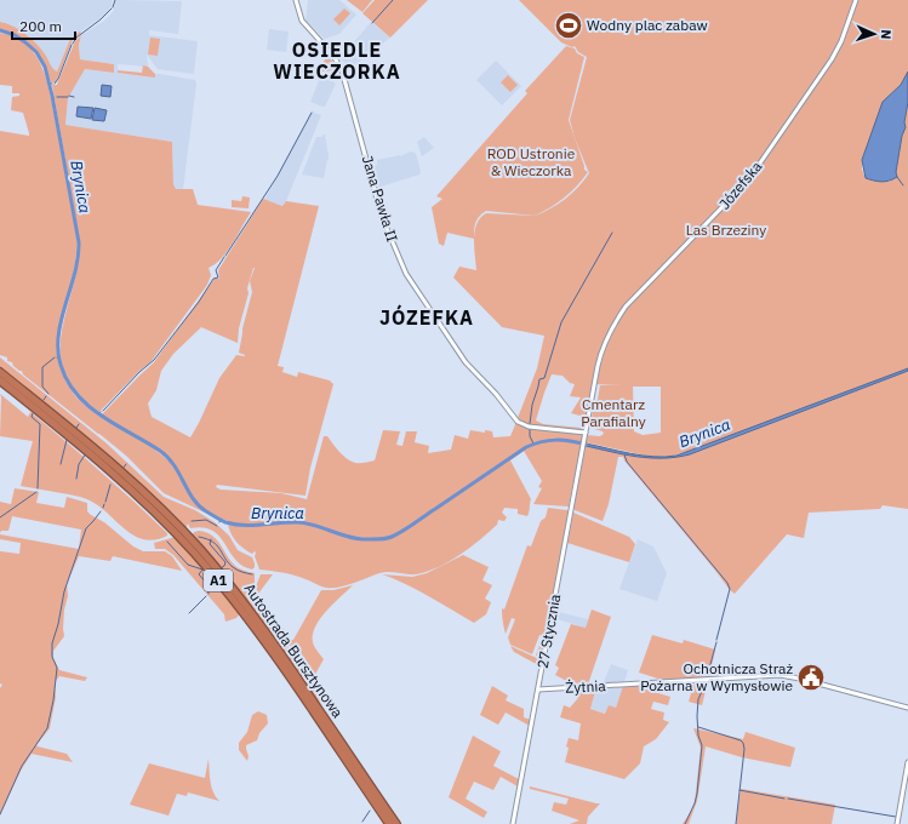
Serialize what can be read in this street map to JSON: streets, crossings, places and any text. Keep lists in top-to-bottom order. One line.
{"streets":{"highway":["A1","Autostrada Bursztynowa"],"street":["Józefska","Jana Pawła II","27 Stycznia","Żytnia"]},"crossings":[["Józefska","Jana Pawła II"],["Józefska","27 Stycznia"],["Jana Pawła II","27 Stycznia"],["27 Stycznia","Żytnia"]],"districts":["OSIEDLE WIECZORKA","JÓZEFKA"],"water":["Brynica"],"parks":["ROD Ustronie & Wieczorka","Las Brzeziny","Cmentarz Parafialny"],"places":{"sports":["Wodny plac zabaw"],"public building":["Ochotnicza Straż Pożarna w Wymysłowie"]},"scale_bar":"200 m","north":"right"}
